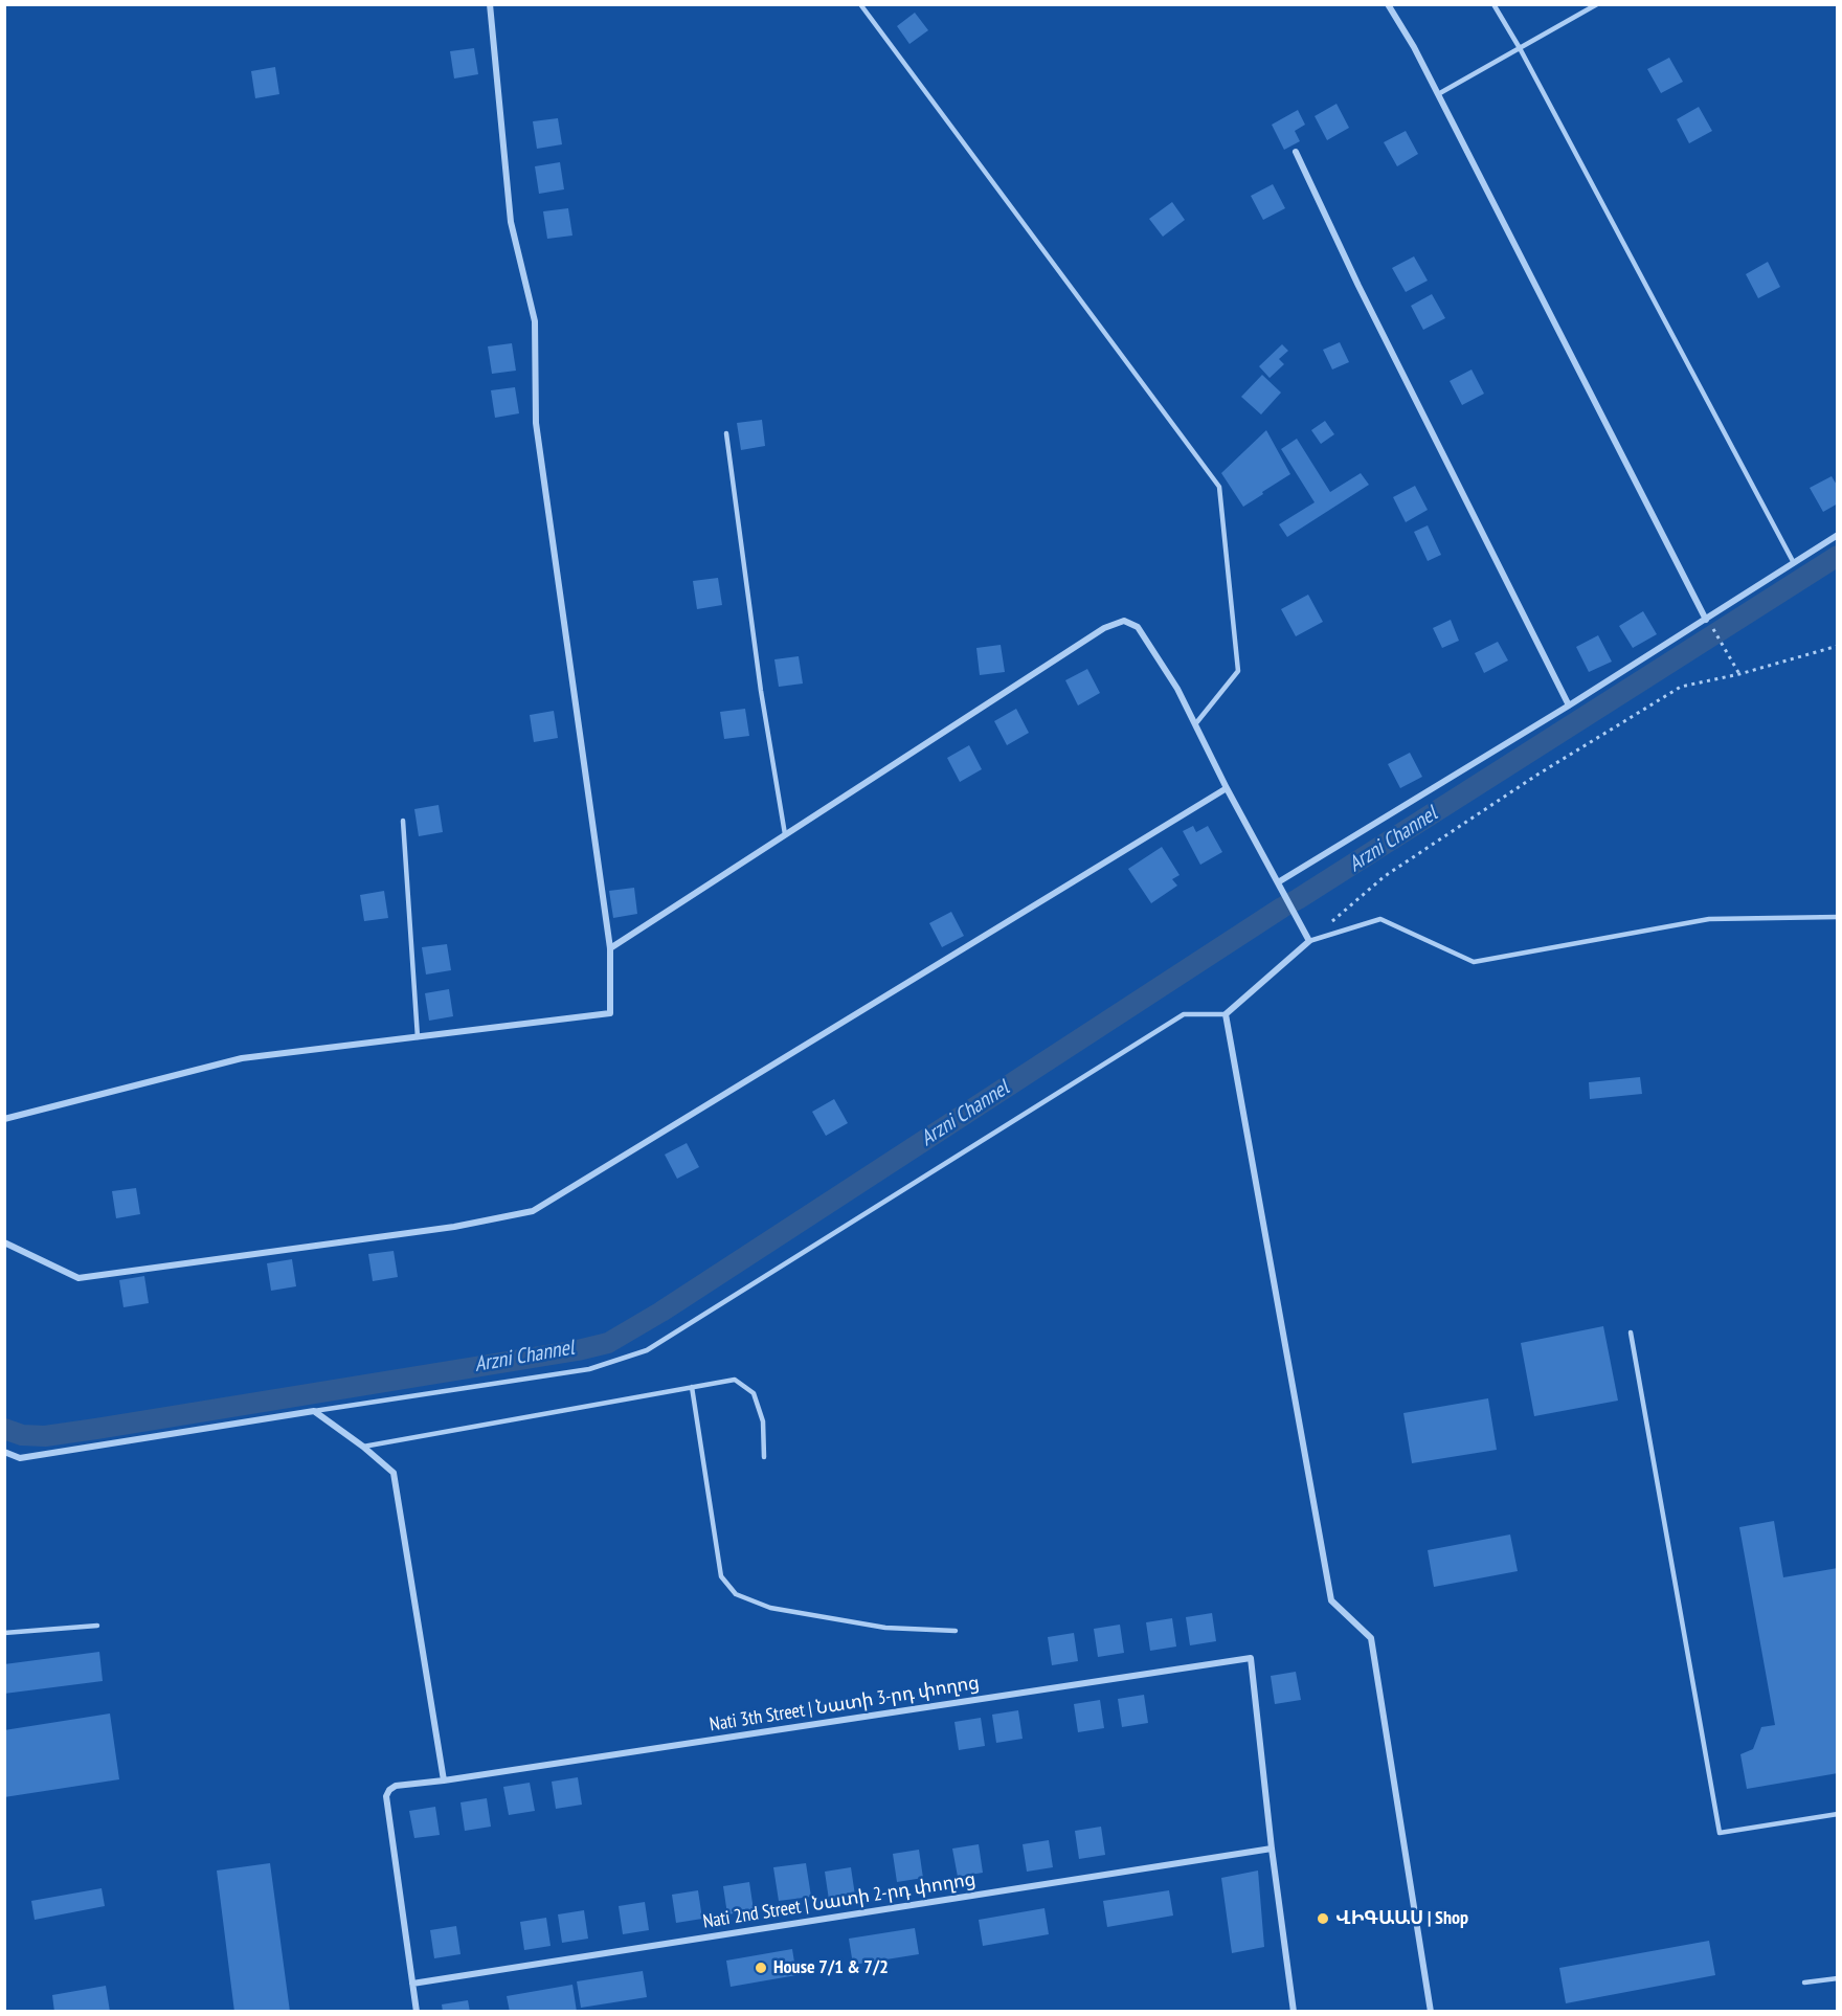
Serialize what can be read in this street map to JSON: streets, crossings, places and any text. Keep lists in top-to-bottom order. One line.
{"streets":{"street":["Nati 3th Street | Նատի 3-րդ փողոց","Nati 2nd Street | Նատի 2-րդ փողոց"]},"crossings":[["Nati 3th Street | Նատի 3-րդ փողոց","Nati 2nd Street | Նատի 2-րդ փողոց"]],"water":["Arzni Channel"],"places":["ՎԻԳԱԱՍ | Shop","House 7/1 & 7/2"]}
